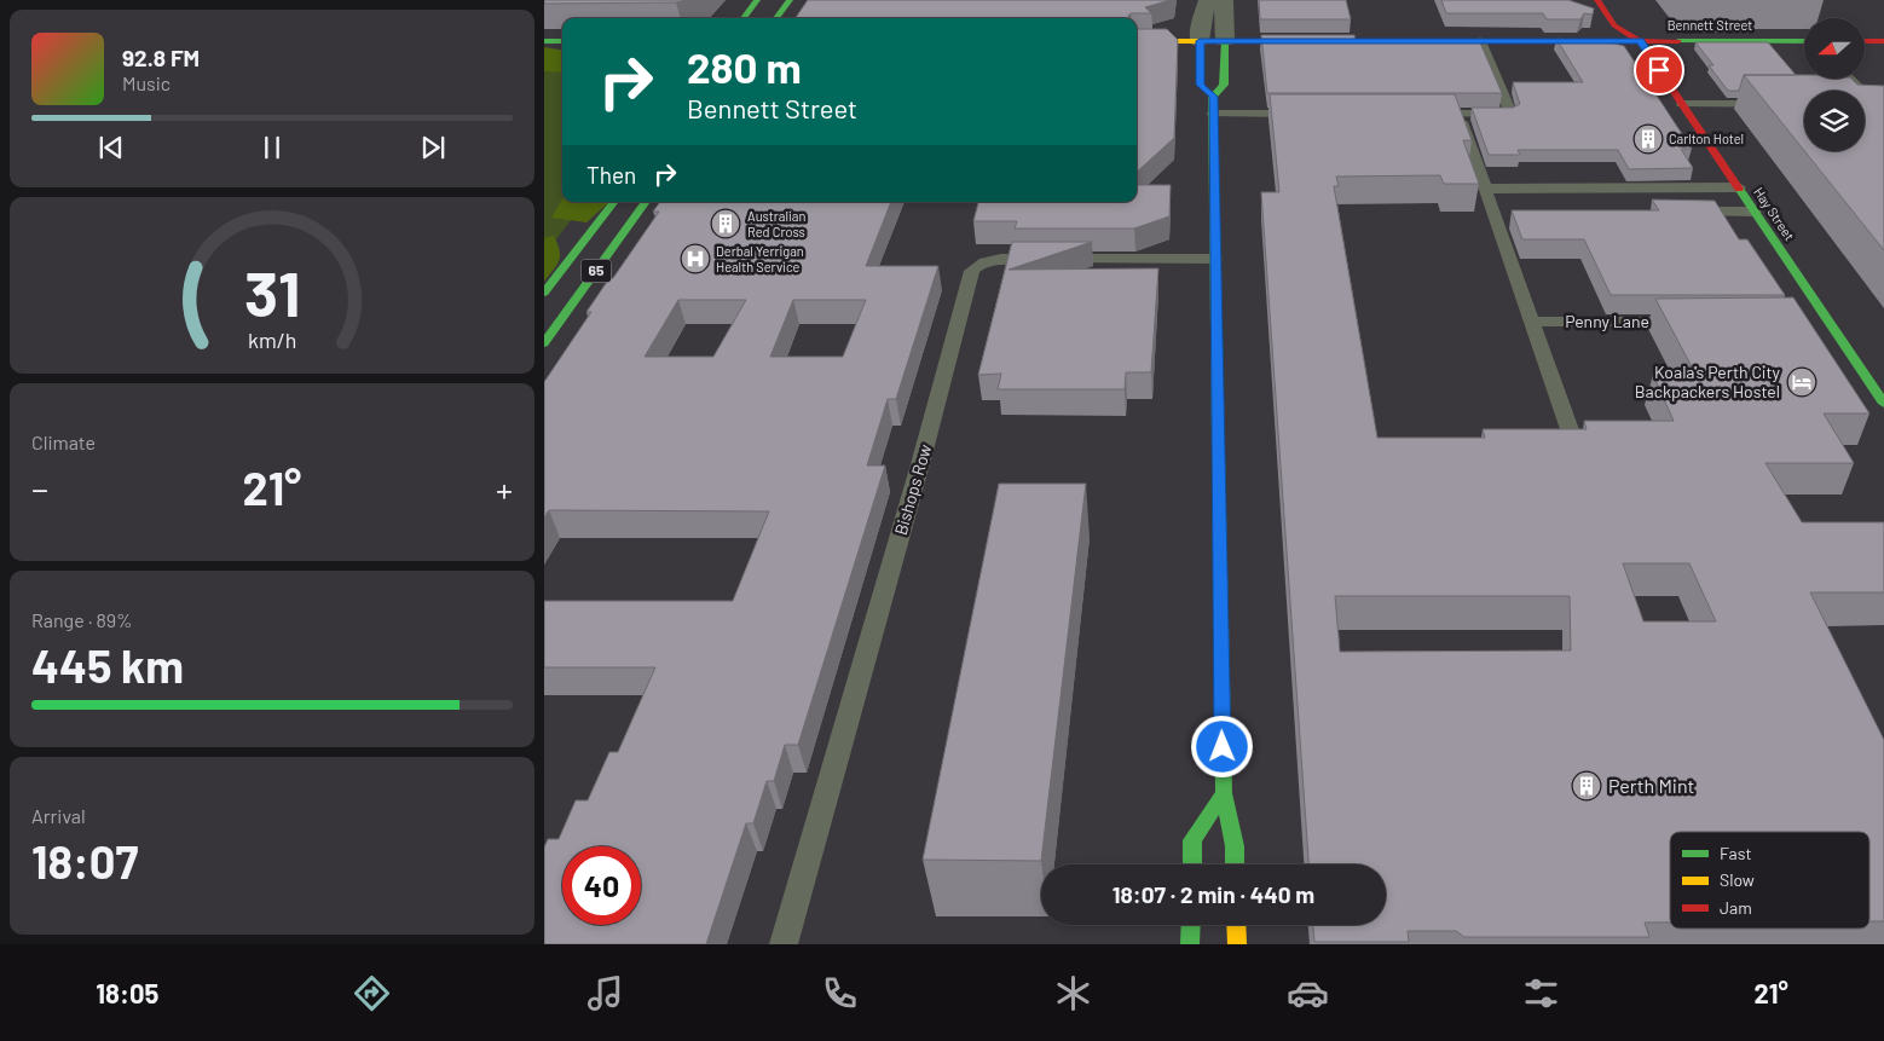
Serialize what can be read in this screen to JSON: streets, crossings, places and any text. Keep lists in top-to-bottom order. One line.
{"streets":{"main road":["Bennett Street","Hay Street","65"],"lane":["Penny Lane","Bishops Row"]},"crossings":[["Bennett Street","Hay Street"]],"places":{"building":["Carlton Hotel","Australian Red Cross","Perth Mint"],"hospital":["Derbal Yerrigan Health Service"],"hotel":["Koala's Perth City Backpackers Hostel"]},"legend":["Fast","Slow","Jam"],"north":"left","page":{"turn":["280 m","Bennett Street"],"song":["92.8 FM","Music"],"then":"Then","tile":["Climate",["Range · 89%","445 km"],["Arrival","18:07"]],"heat":["−","21°","+"],"limit":"40","trip":"18:07 · 2 min · 440 m","tabs":["18:05","21°"],"gauge":["31","km/h"]}}
